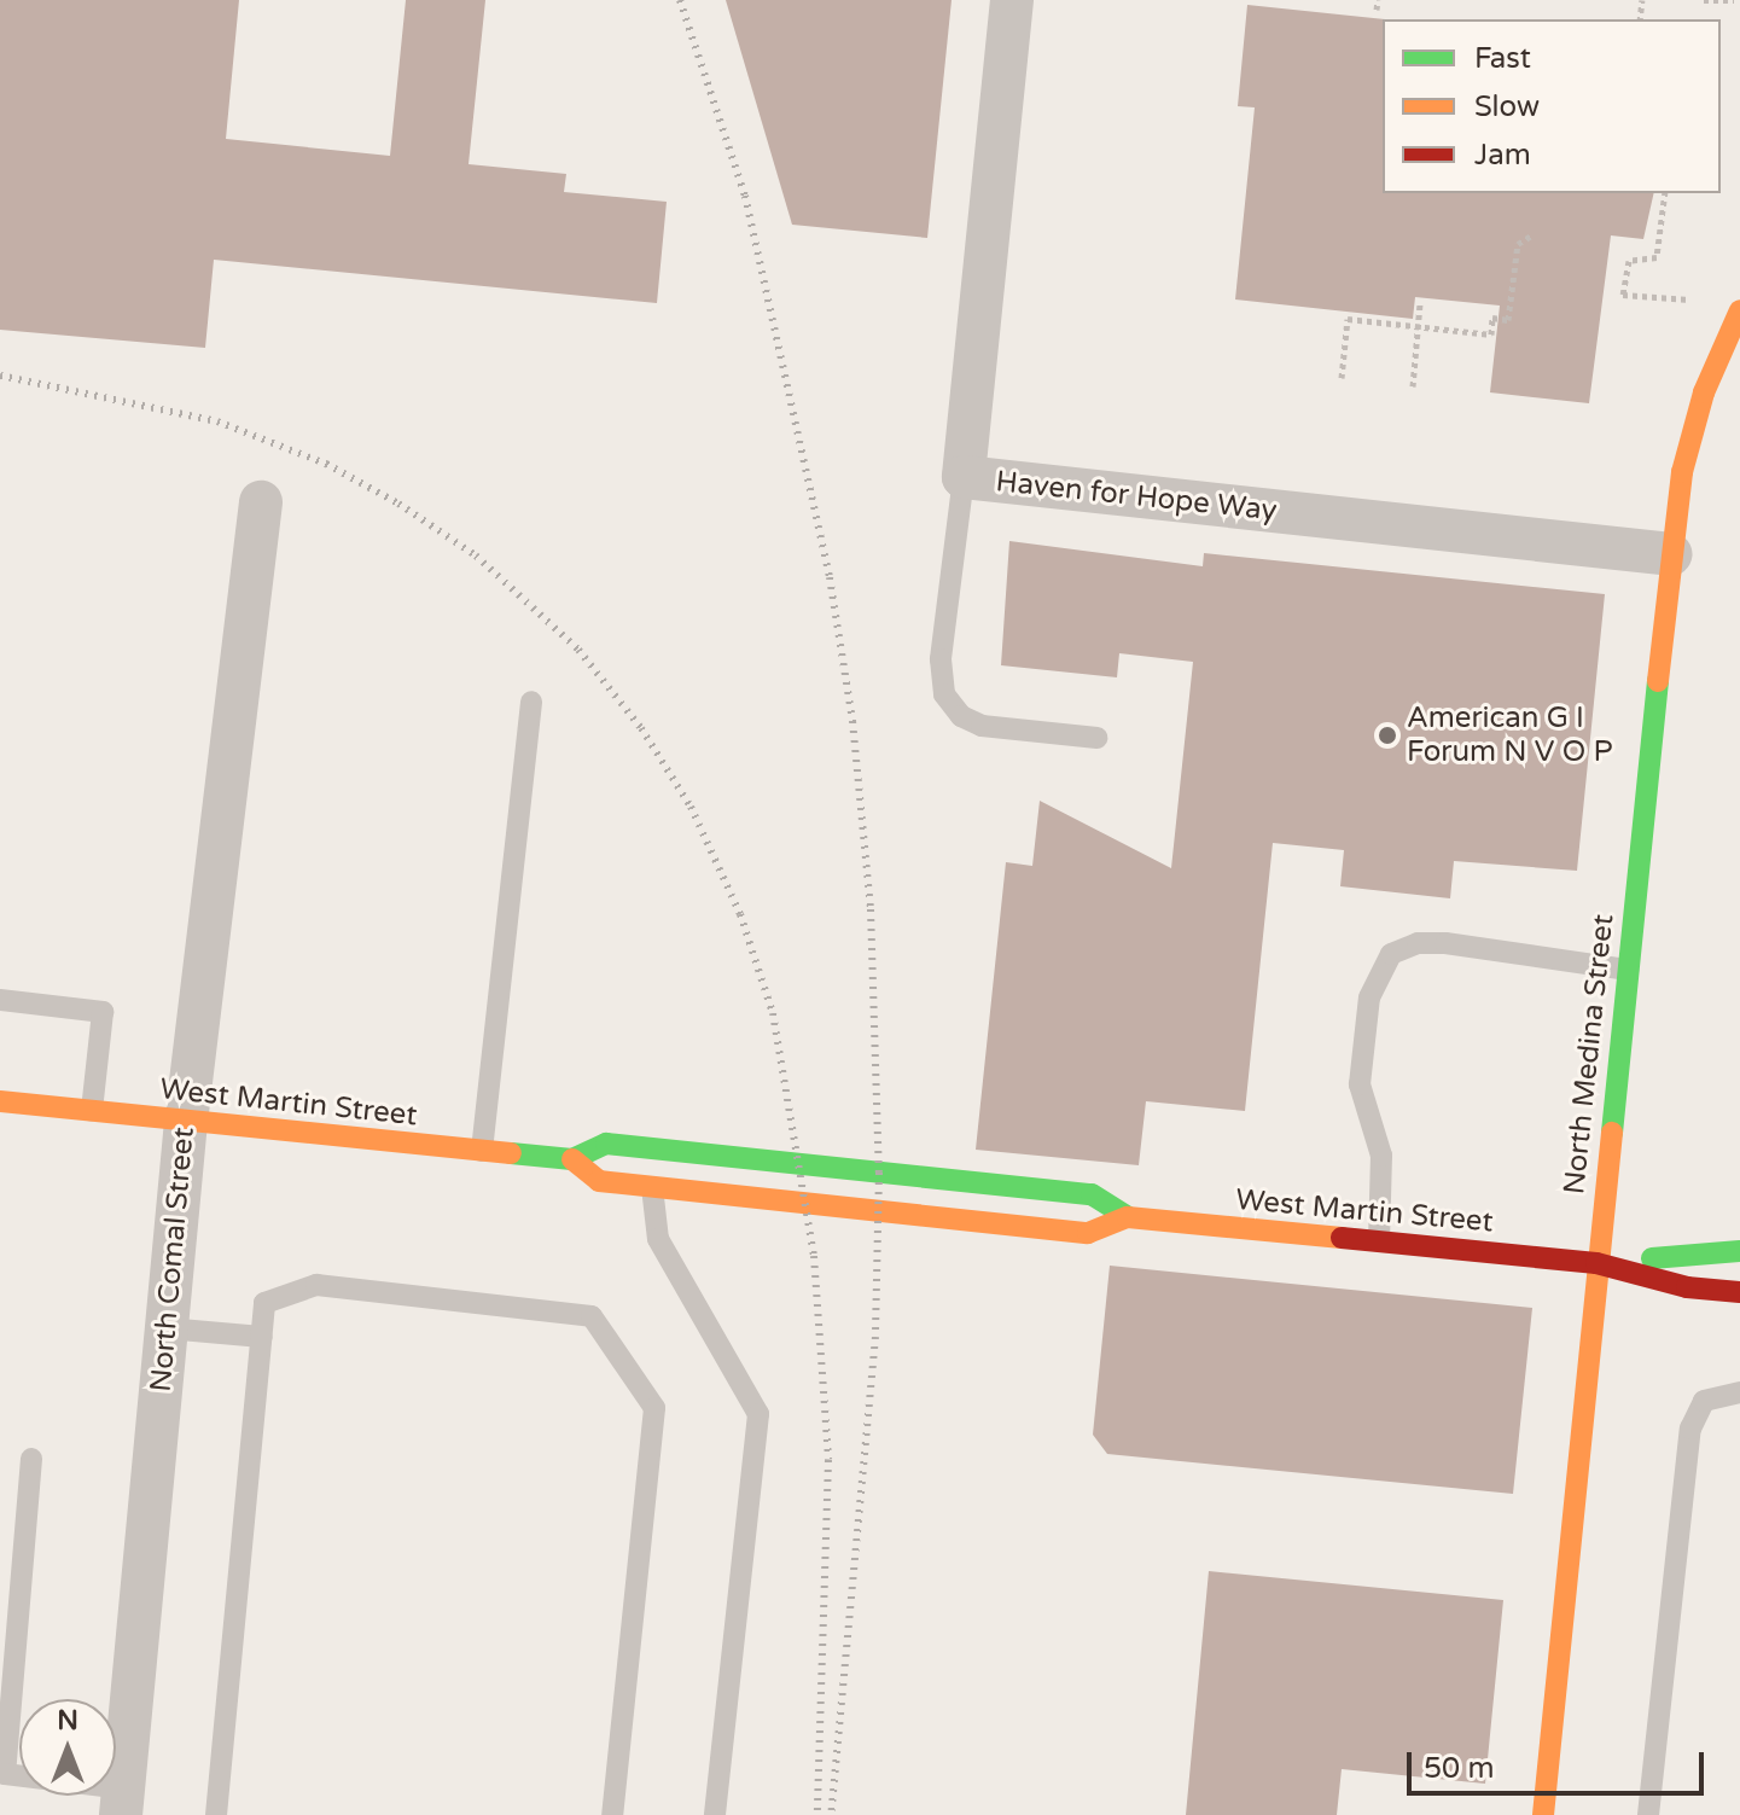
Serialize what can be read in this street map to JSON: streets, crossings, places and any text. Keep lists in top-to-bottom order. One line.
{"streets":{"main road":["North Medina Street","West Martin Street"],"street":["Haven for Hope Way","North Comal Street"]},"crossings":[["Haven for Hope Way","North Medina Street"],["North Medina Street","West Martin Street"],["West Martin Street","North Comal Street"]],"places":["American G I Forum N V O P"],"legend":["Fast","Slow","Jam"],"scale_bar":"50 m","north":"top"}
